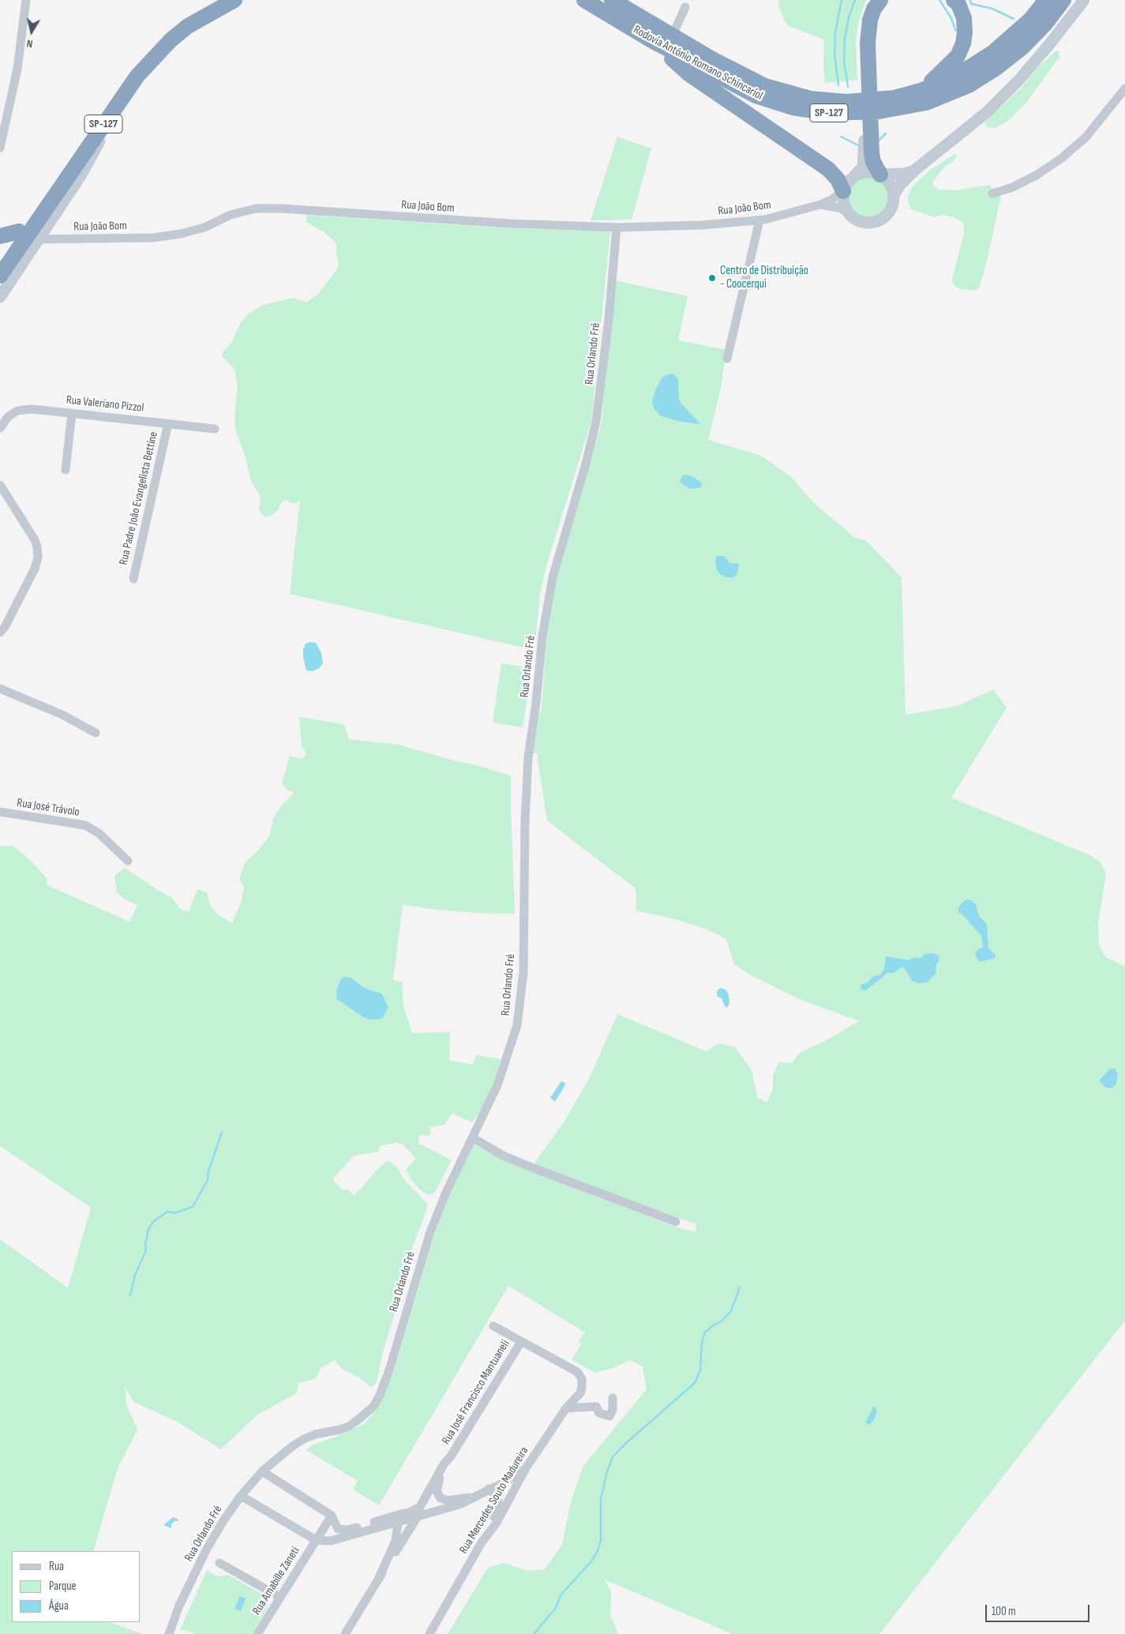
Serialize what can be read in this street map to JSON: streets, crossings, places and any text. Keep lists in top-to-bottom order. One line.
{"streets":{"highway":["Rodovia Antônio Romano Schincariol","SP-127"],"street":["Rua João Bom","Rua Orlando Fré","Rua Valeriano Pizzol","Rua Padre João Evangelista Bettine","Rua José Trávolo","Rua José Francisco Mantuaneli","Rua Mercedes Souto Madureira","Rua Amabille Zaneti"]},"crossings":[["Rua João Bom","Rua Orlando Fré"],["Rua Valeriano Pizzol","Rua Padre João Evangelista Bettine"],["Rua José Francisco Mantuaneli","Rua Mercedes Souto Madureira"]],"places":["Centro de Distribuição - Coocerqui"],"legend":["Rua","Parque","Água"],"scale_bar":"100 m","north":"bottom"}
